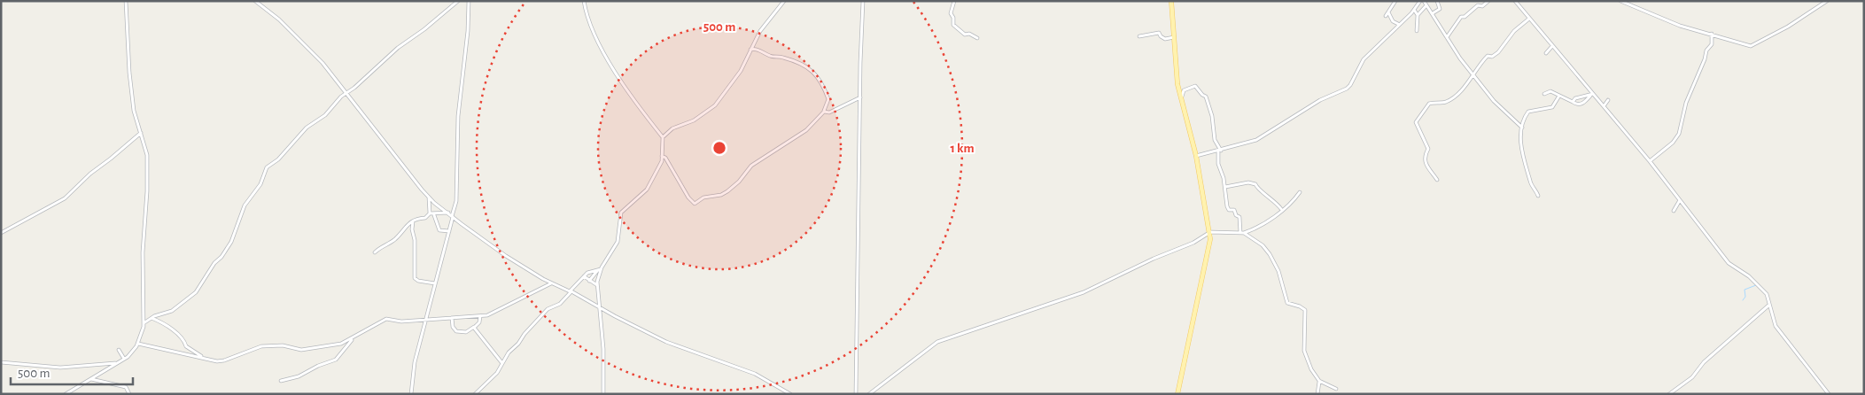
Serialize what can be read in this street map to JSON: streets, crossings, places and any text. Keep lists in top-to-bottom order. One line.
{"scale_bar":"500 m","rings":["500 m","1 km"]}
